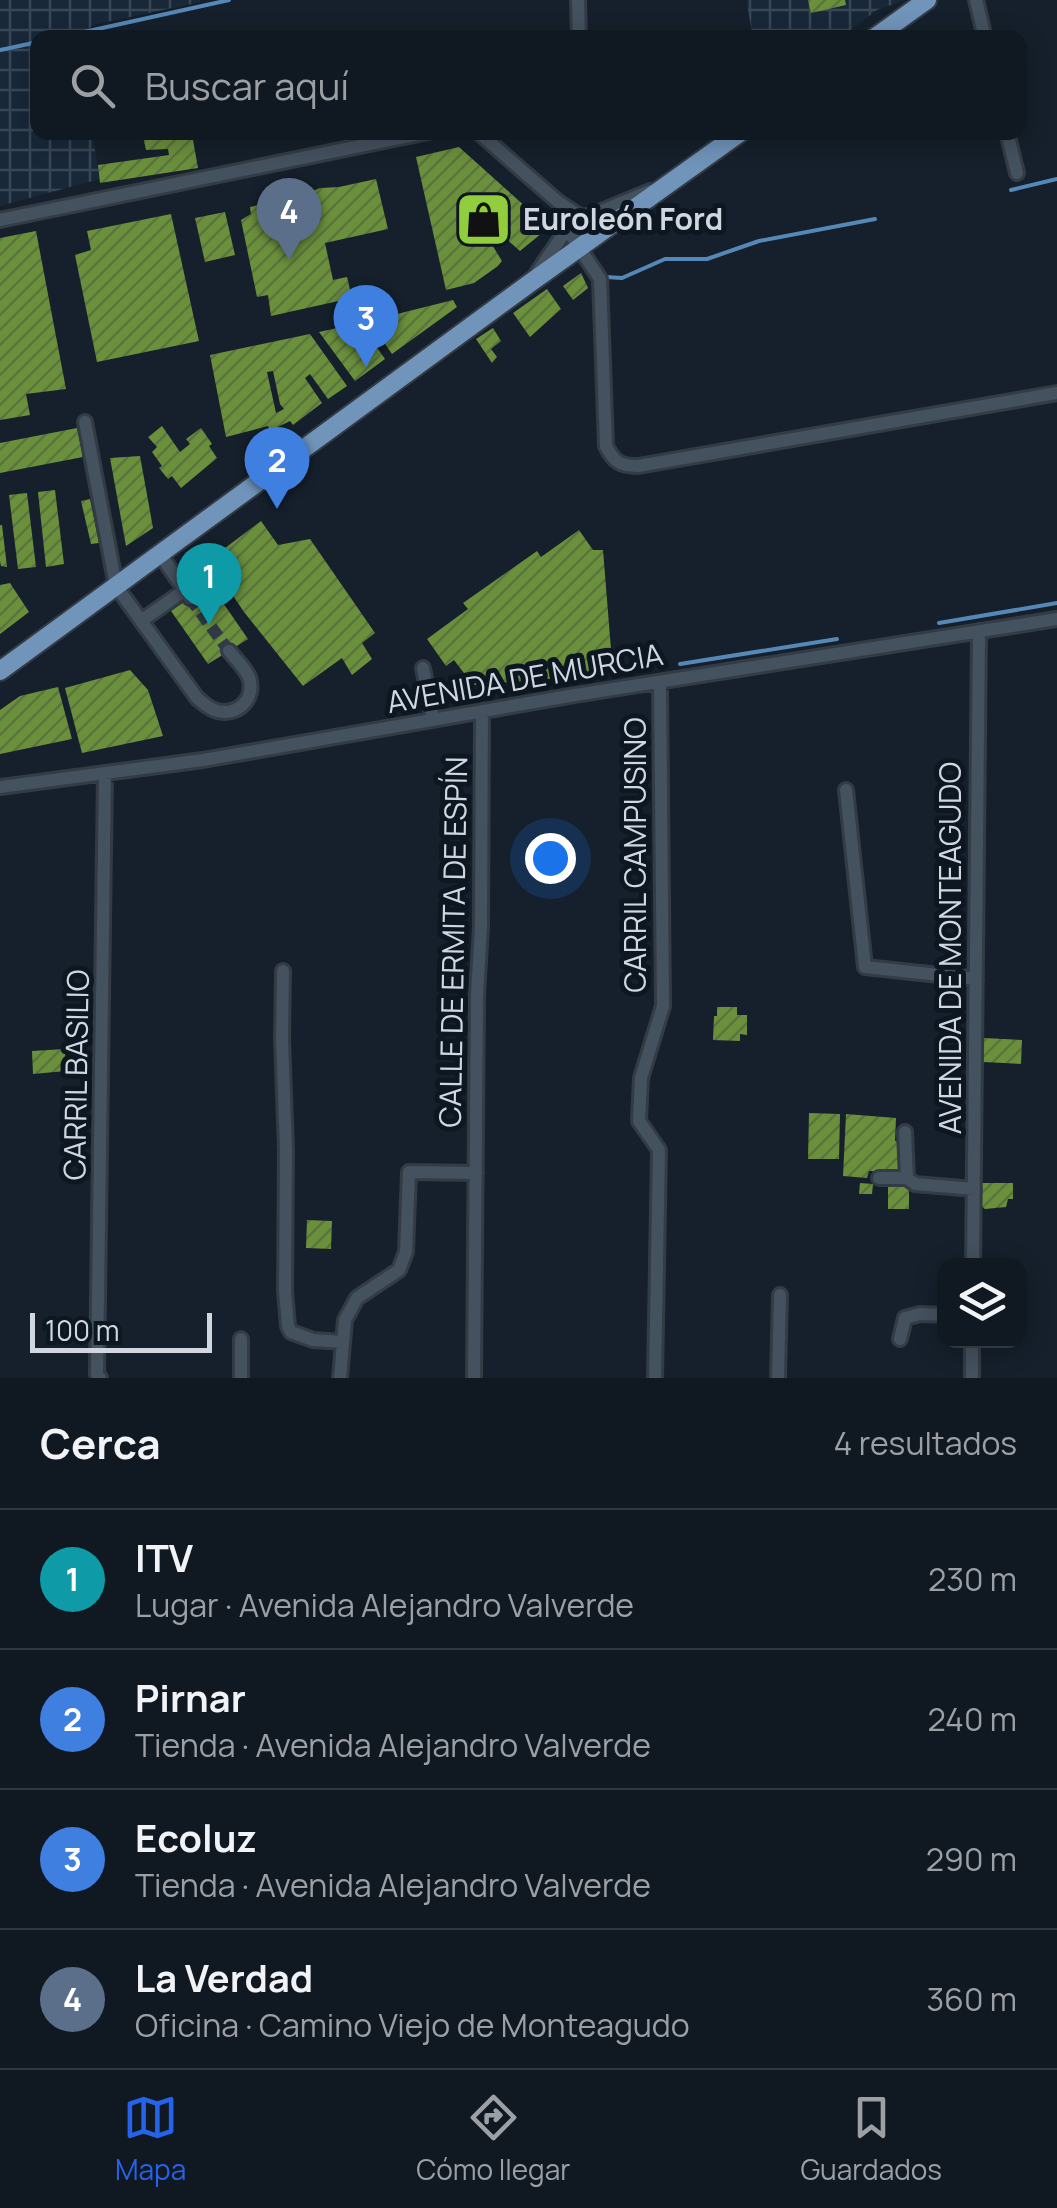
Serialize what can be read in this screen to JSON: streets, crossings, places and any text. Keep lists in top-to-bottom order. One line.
{"streets":{"street":["AVENIDA DE MURCIA","CARRIL CAMPUSINO","CALLE DE ERMITA DE ESPÍN","AVENIDA DE MONTEAGUDO","CARRIL BASILIO"]},"crossings":[["AVENIDA DE MURCIA","CARRIL CAMPUSINO"],["AVENIDA DE MURCIA","CALLE DE ERMITA DE ESPÍN"],["AVENIDA DE MURCIA","AVENIDA DE MONTEAGUDO"],["AVENIDA DE MURCIA","CARRIL BASILIO"]],"places":{"shop":["Euroleón Ford"]},"scale_bar":"100 m","page":{"search":"Buscar aquí","pins":["4","3","2","1"],"scale":"100 m","heading":["Cerca","4 resultados"],"list":[{"mark":"1","name":"ITV","note":"Lugar · Avenida Alejandro Valverde","value":"230 m"},{"mark":"2","name":"Pirnar","note":"Tienda · Avenida Alejandro Valverde","value":"240 m"},{"mark":"3","name":"Ecoluz","note":"Tienda · Avenida Alejandro Valverde","value":"290 m"},{"mark":"4","name":"La Verdad","note":"Oficina · Camino Viejo de Monteagudo","value":"360 m"}],"nav":["Mapa","Cómo llegar","Guardados"]}}
